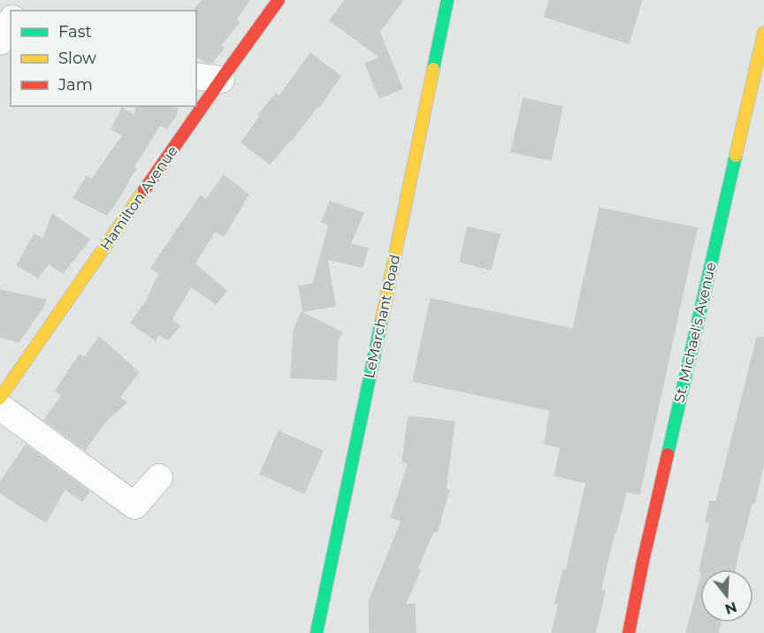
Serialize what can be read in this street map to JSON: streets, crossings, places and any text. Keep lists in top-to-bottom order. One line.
{"streets":{"street":["Hamilton Avenue","LeMarchant Road","St. Michael's Avenue"]},"legend":["Fast","Slow","Jam"],"north":"bottom"}
